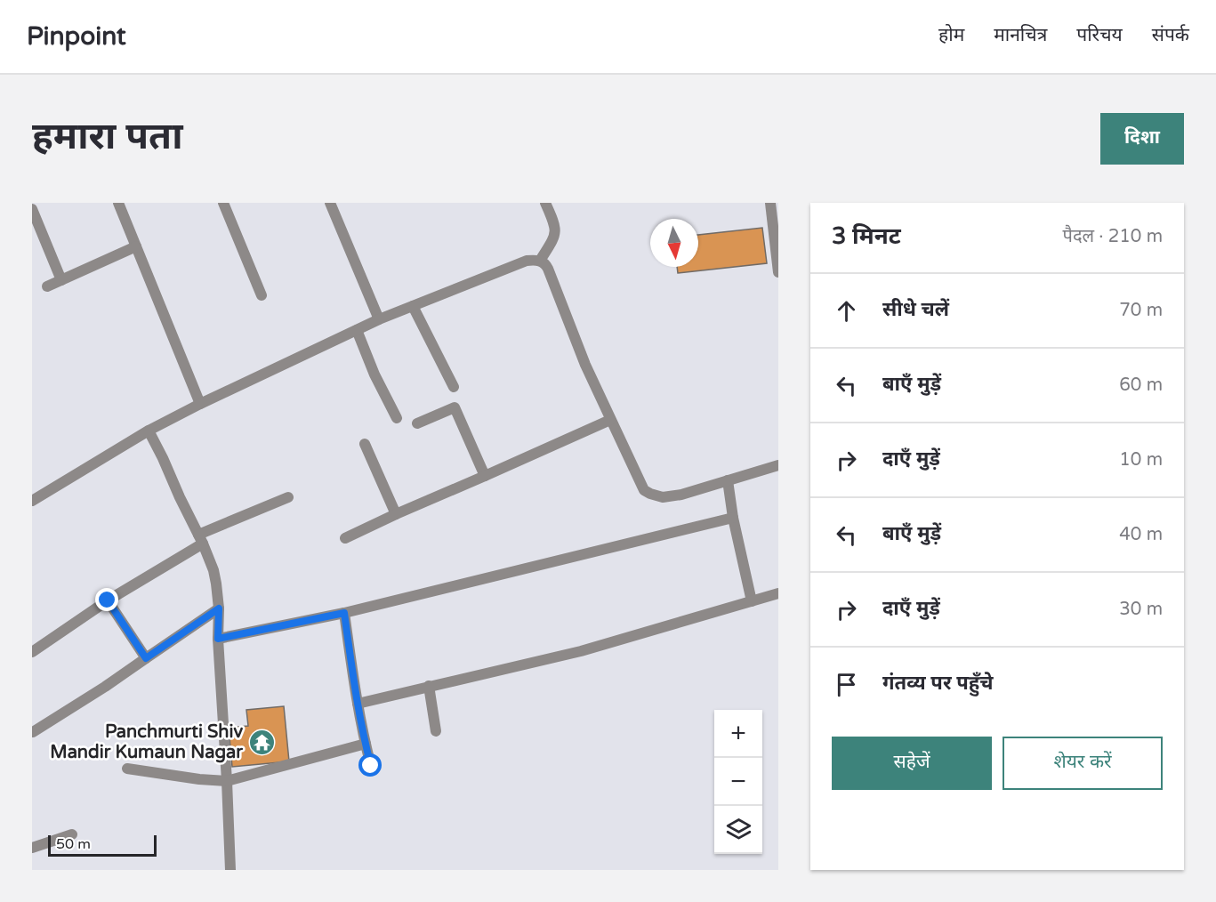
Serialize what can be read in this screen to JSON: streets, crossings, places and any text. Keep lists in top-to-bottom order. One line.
{"places":{"temple":["Panchmurti Shiv Mandir Kumaun Nagar"]},"scale_bar":"50 m","north":"bottom","page":{"header":"Pinpoint","nav":["होम","मानचित्र","परिचय","संपर्क"],"buttons":["दिशा",["सहेजें","शेयर करें"]],"title":"हमारा पता","heading":["3 मिनट","पैदल · 210 m"],"list":[["सीधे चलें","70 m"],["बाएँ मुड़ें","60 m"],["दाएँ मुड़ें","10 m"],["बाएँ मुड़ें","40 m"],["दाएँ मुड़ें","30 m"],"गंतव्य पर पहुँचे"],"map_buttons":["+","−"],"scale":"50 m"}}
